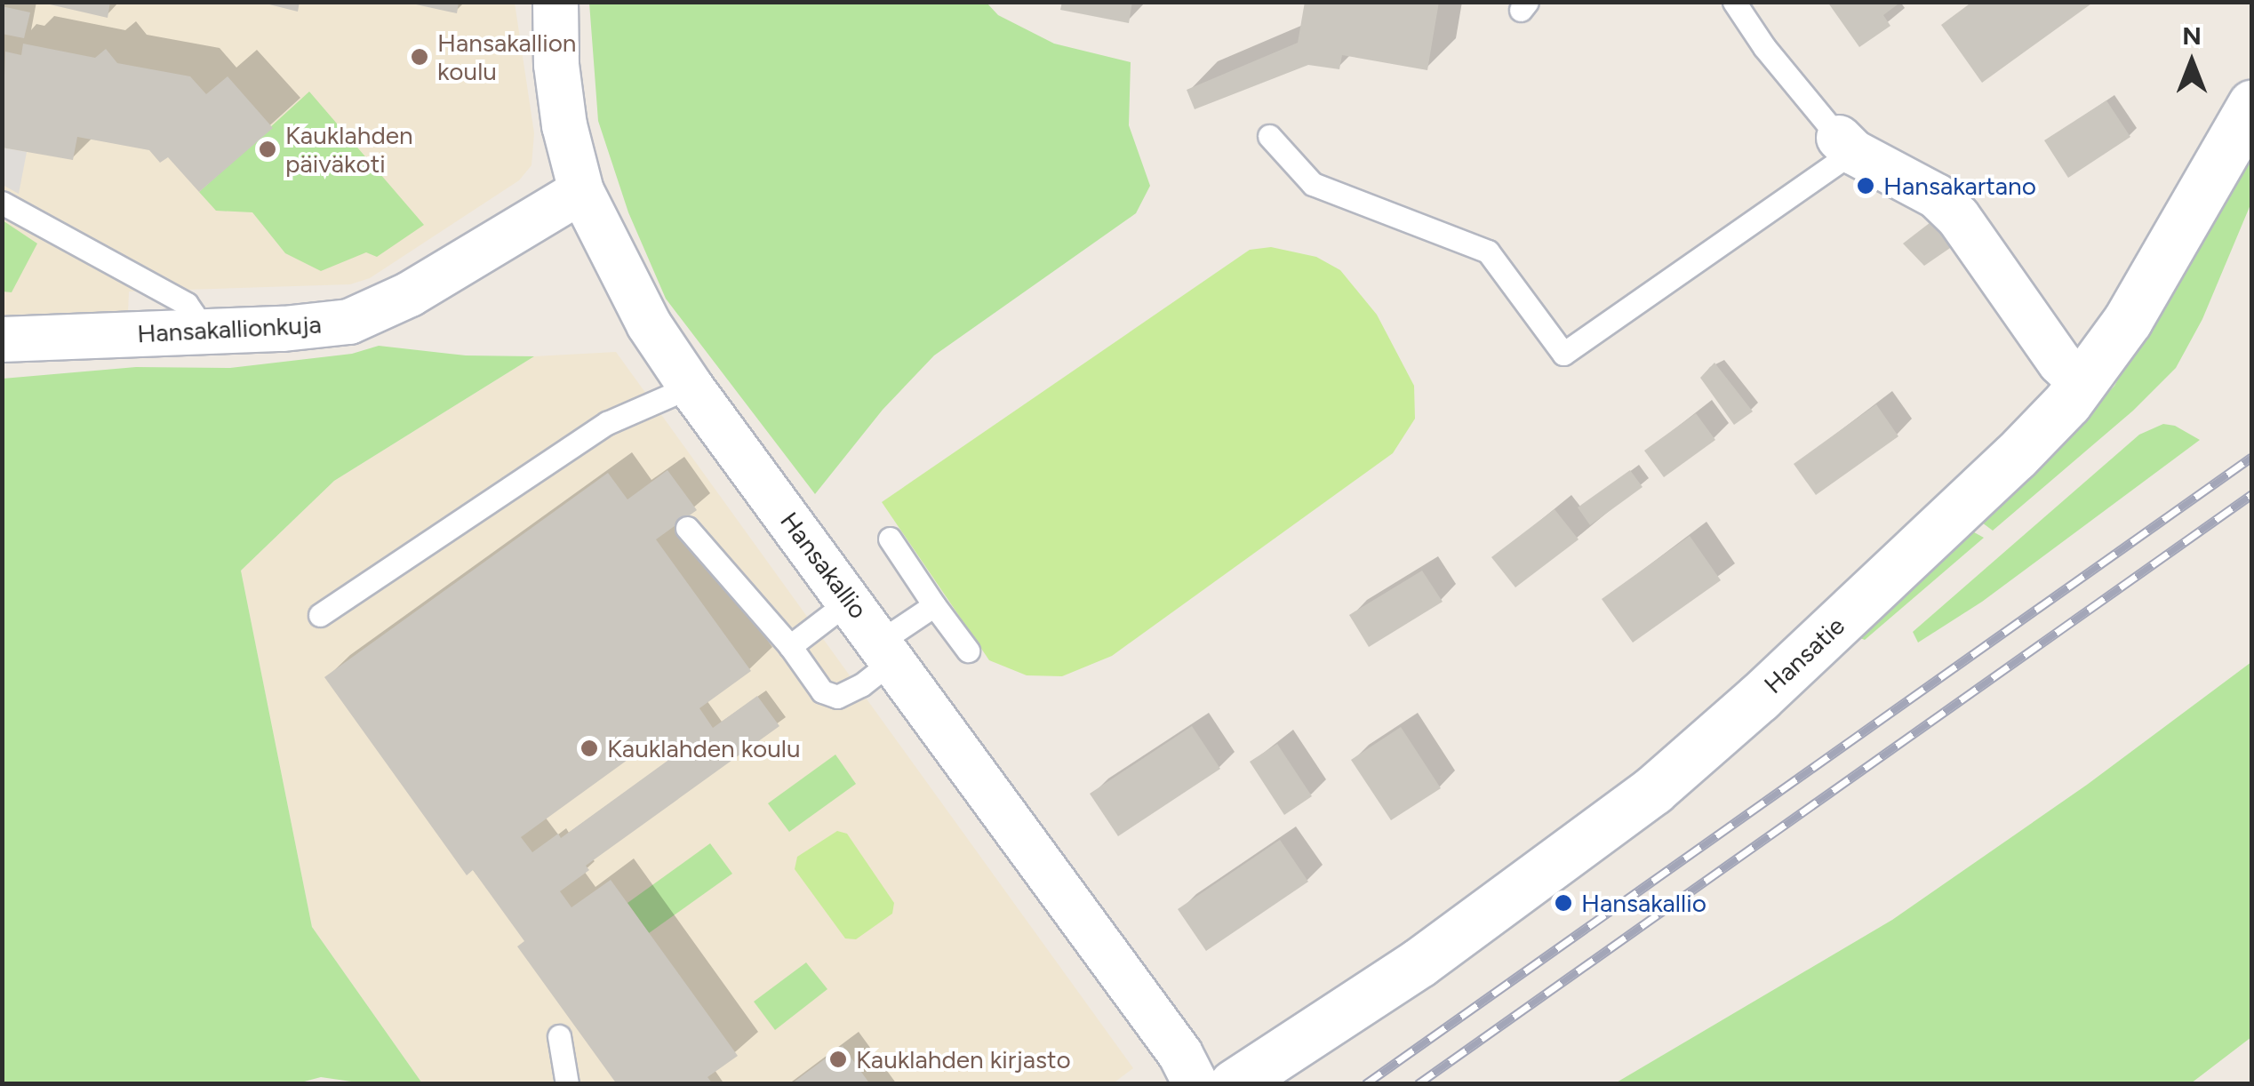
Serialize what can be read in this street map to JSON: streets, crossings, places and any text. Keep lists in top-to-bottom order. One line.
{"streets":{"main road":["Hansatie"],"street":["Hansakallionkuja","Hansakallio"]},"crossings":[["Hansakallionkuja","Hansakallio"]],"places":["Hansakallion koulu","Kauklahden päiväkoti","Hansakartano","Kauklahden koulu","Hansakallio","Kauklahden kirjasto"],"north":"top"}
